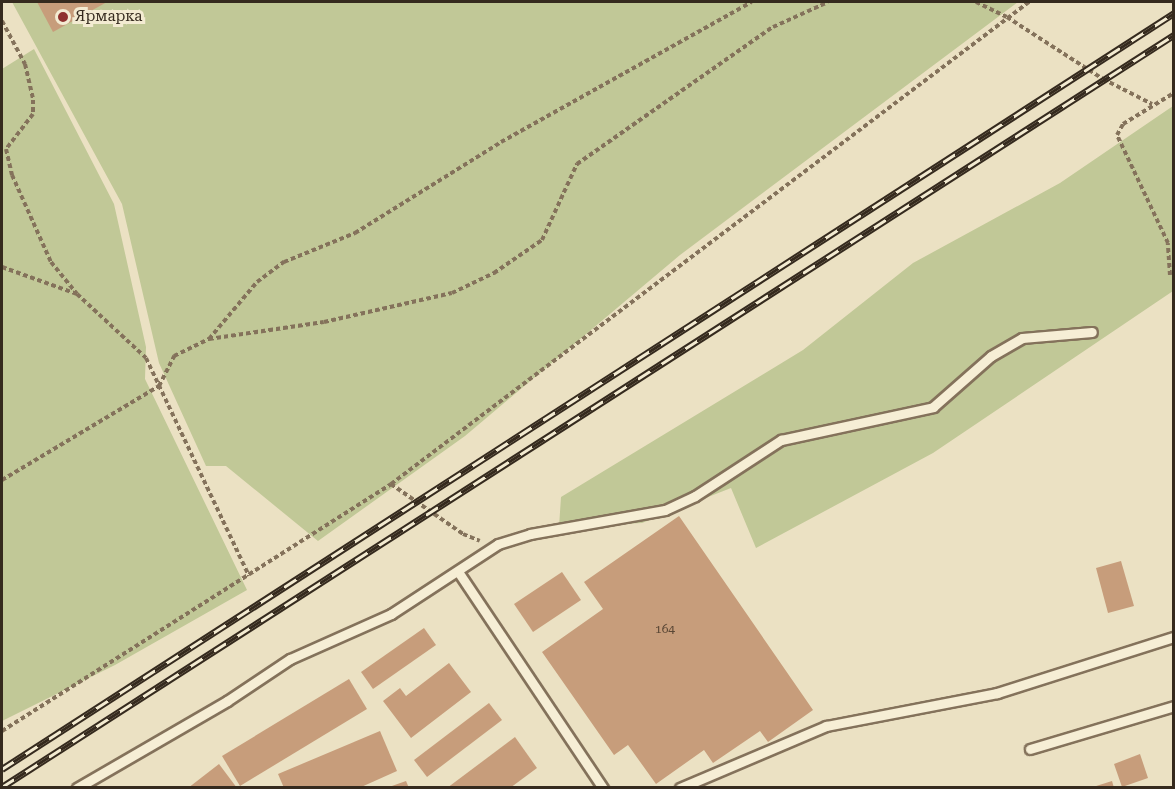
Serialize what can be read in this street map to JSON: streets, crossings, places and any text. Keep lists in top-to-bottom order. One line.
{"places":["Ярмарка"],"house_numbers":["164"]}
